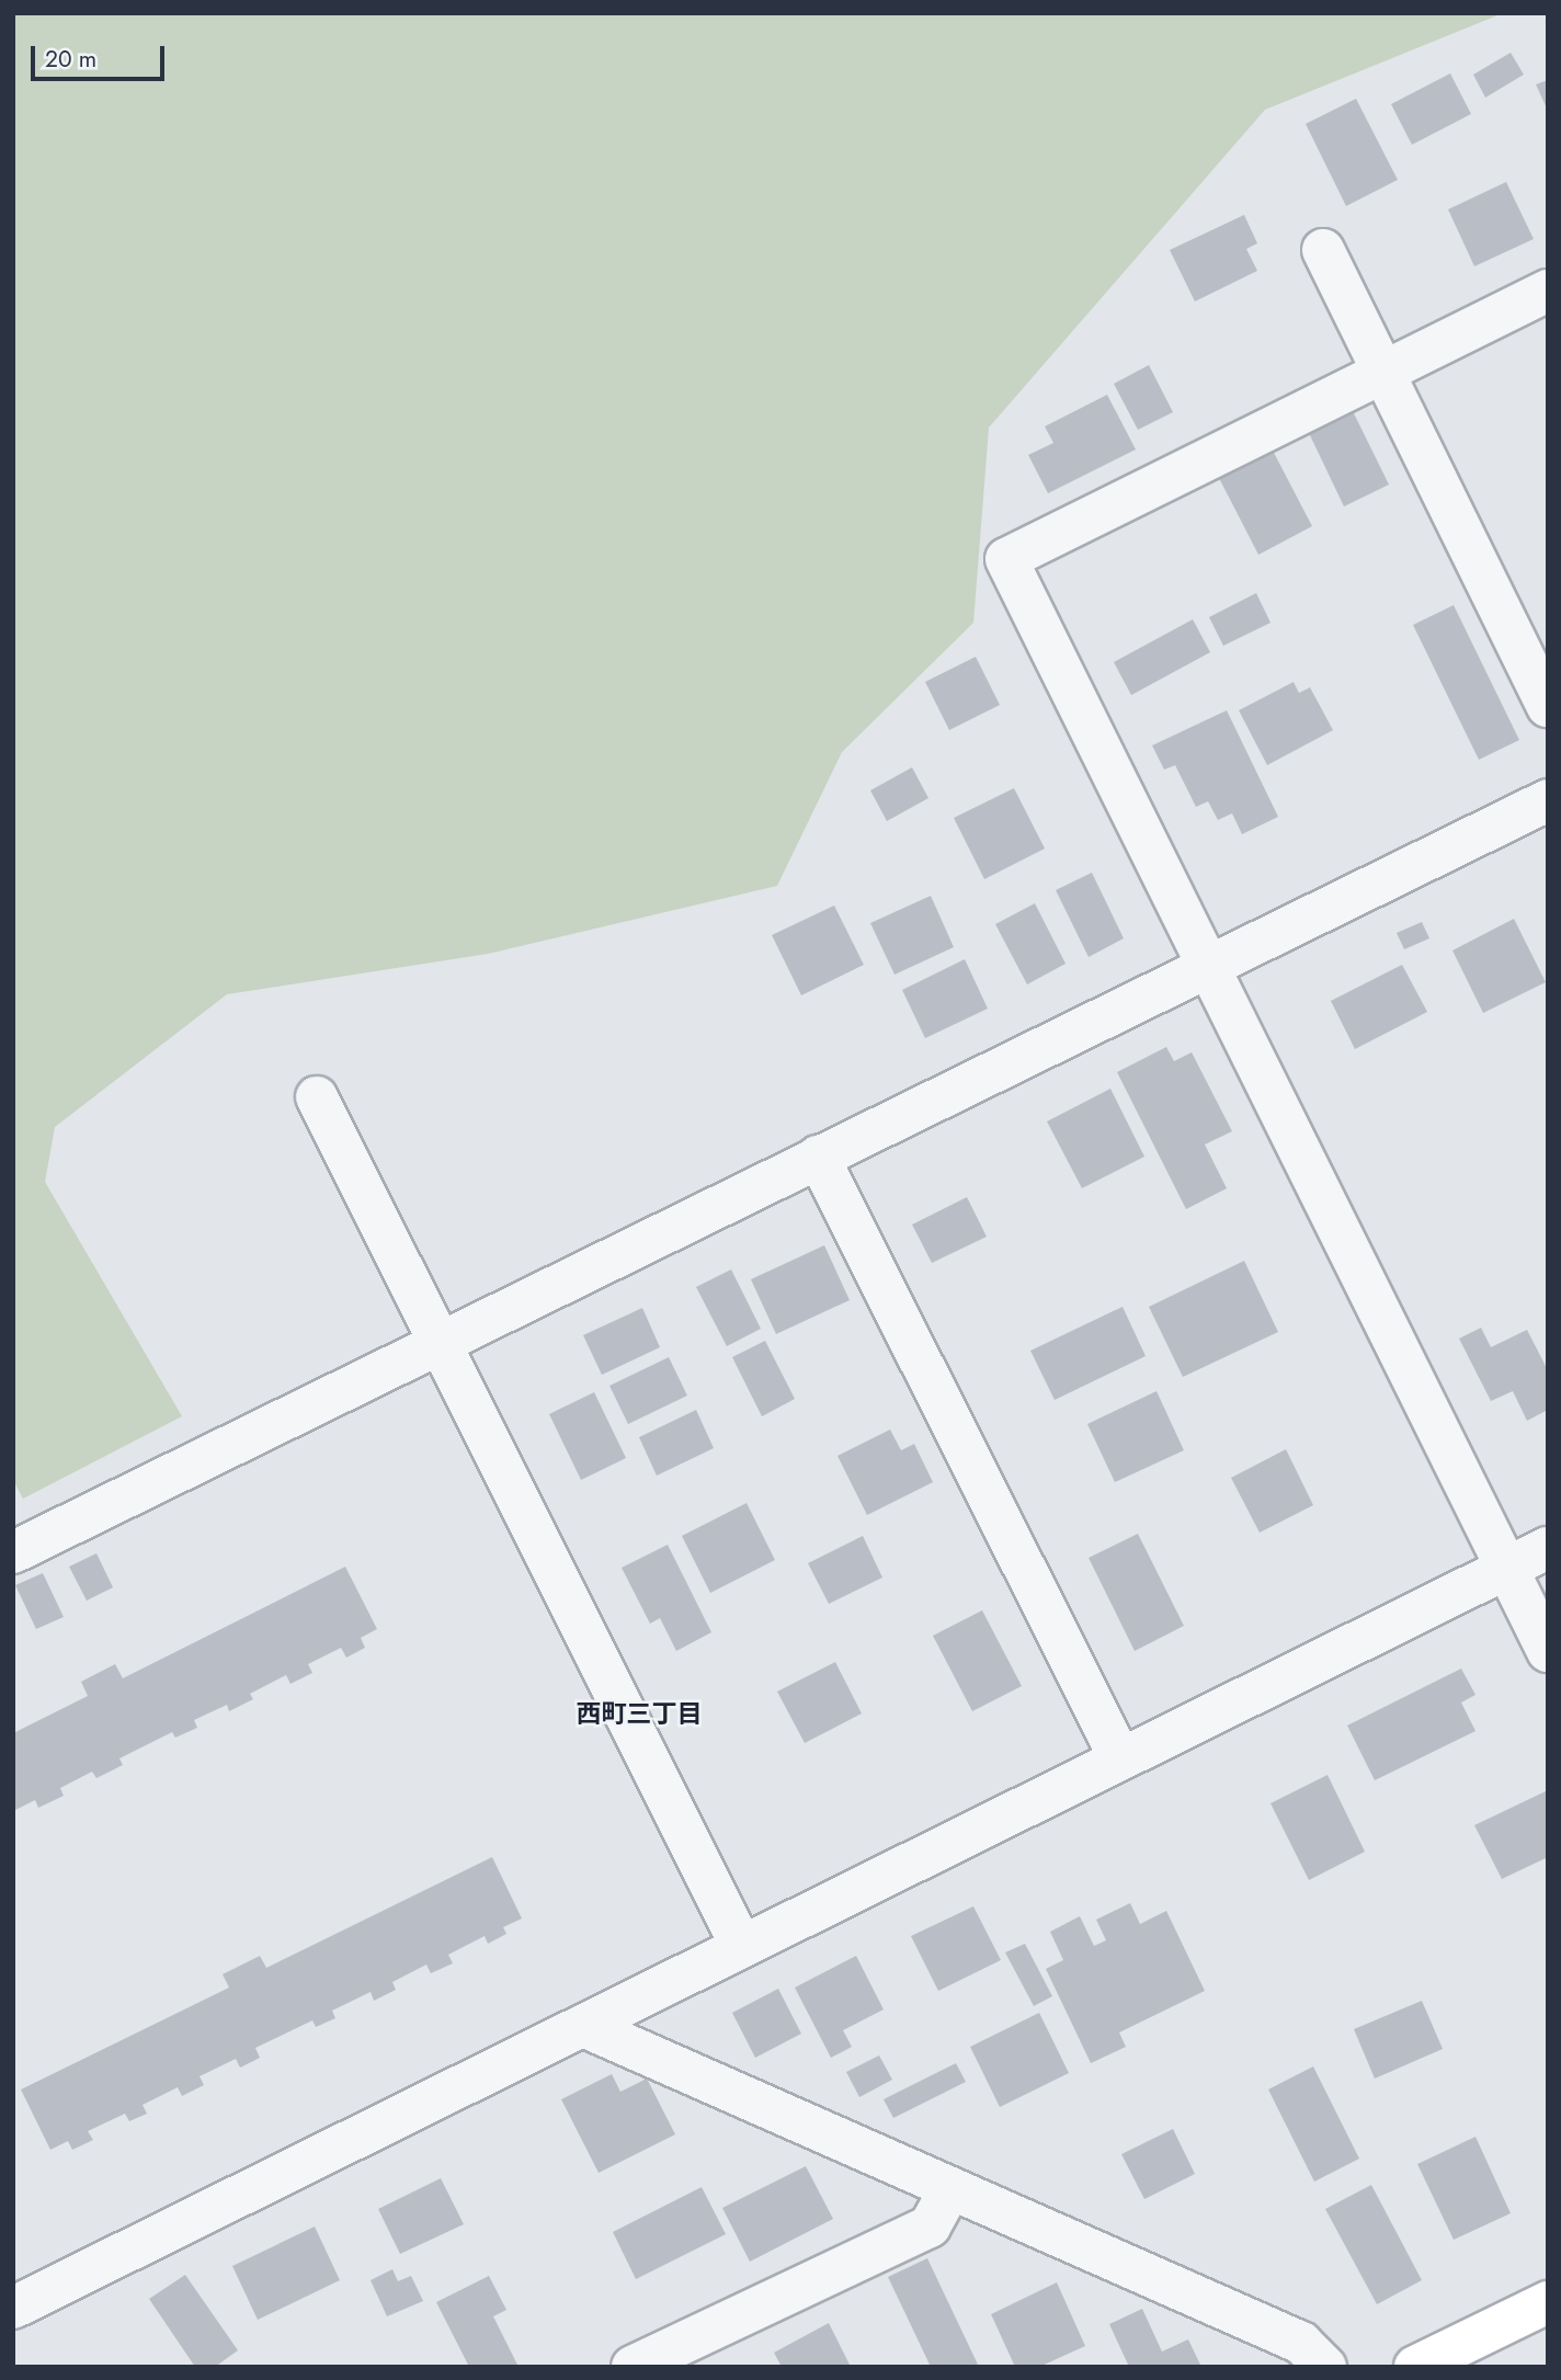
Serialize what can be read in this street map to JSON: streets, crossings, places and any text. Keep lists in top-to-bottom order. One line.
{"districts":["西町三丁目"],"scale_bar":"20 m"}
